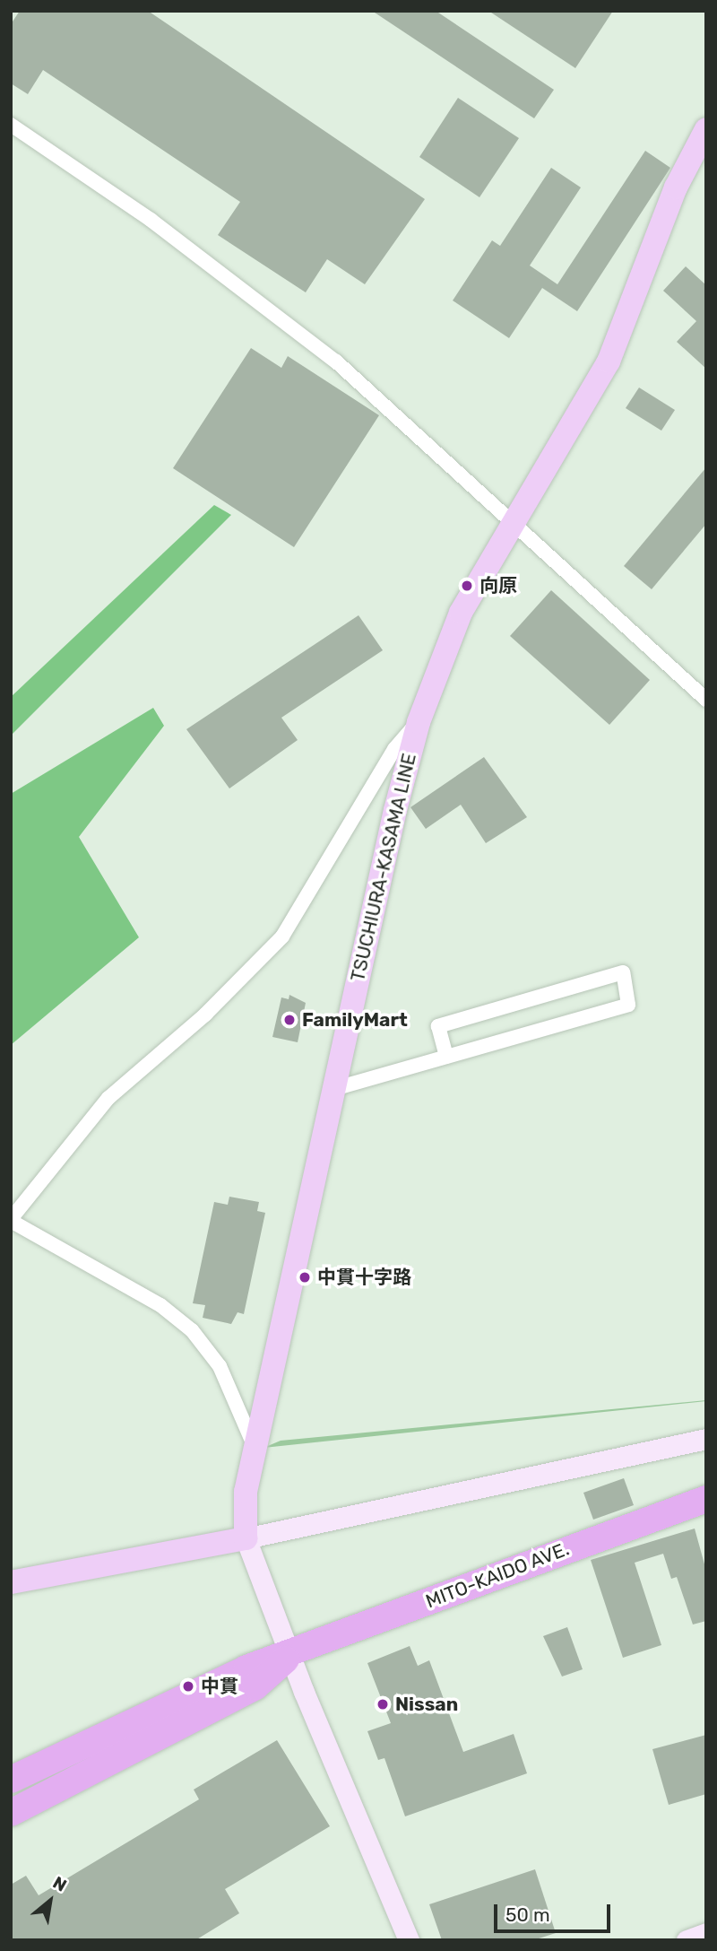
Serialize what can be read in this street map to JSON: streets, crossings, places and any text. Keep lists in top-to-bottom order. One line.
{"streets":{"highway":["MITO-KAIDO AVE."],"main road":["TSUCHIURA-KASAMA LINE"]},"places":["向原","FamilyMart","中貫十字路","中貫","Nissan"],"scale_bar":"50 m","north":"top right"}
